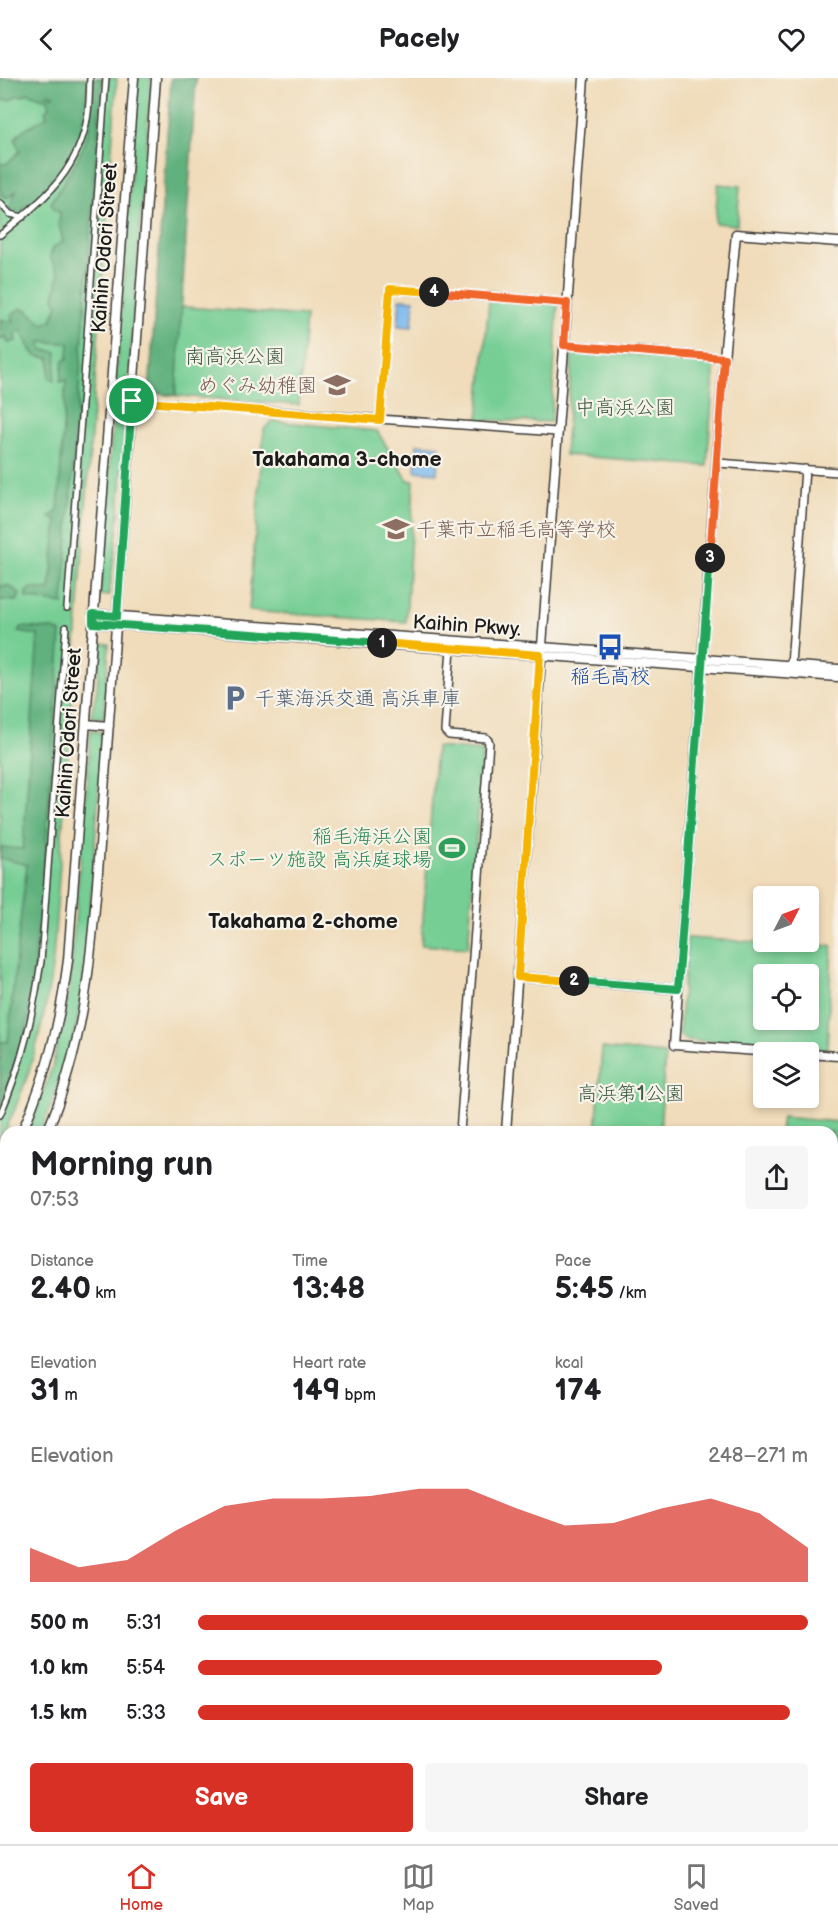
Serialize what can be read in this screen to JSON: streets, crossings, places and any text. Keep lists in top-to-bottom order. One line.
{"streets":{"street":["Kaihin Odori Street","Kaihin Pkwy."]},"crossings":[["Kaihin Odori Street","Kaihin Pkwy."]],"districts":["Takahama 3-chome","Takahama 2-chome"],"parks":["南高浜公園","中高浜公園","高浜第1公園"],"places":{"school or university":["めぐみ幼稚園","千葉市立稲毛高等学校"],"bus stop":["稲毛高校"],"parking":["千葉海浜交通 高浜車庫"],"sports":["稲毛海浜公園 スポーツ施設 高浜庭球場"]},"north":"top right","page":{"header":"Pacely","pins":["4","3","1","2"],"heading":["Morning run","07:53"],"stats":[["Distance","2.40 km"],["Time","13:48"],["Pace","5:45 /km"],["Elevation","31 m"],["Heart rate","149 bpm"],["kcal","174"]],"chart":["Elevation","248–271 m"],"list":[{"name":"500 m","note":"5:31"},{"name":"1.0 km","note":"5:54"},{"name":"1.5 km","note":"5:33"}],"buttons":["Save","Share"],"tabs":["Home","Map","Saved"]}}
